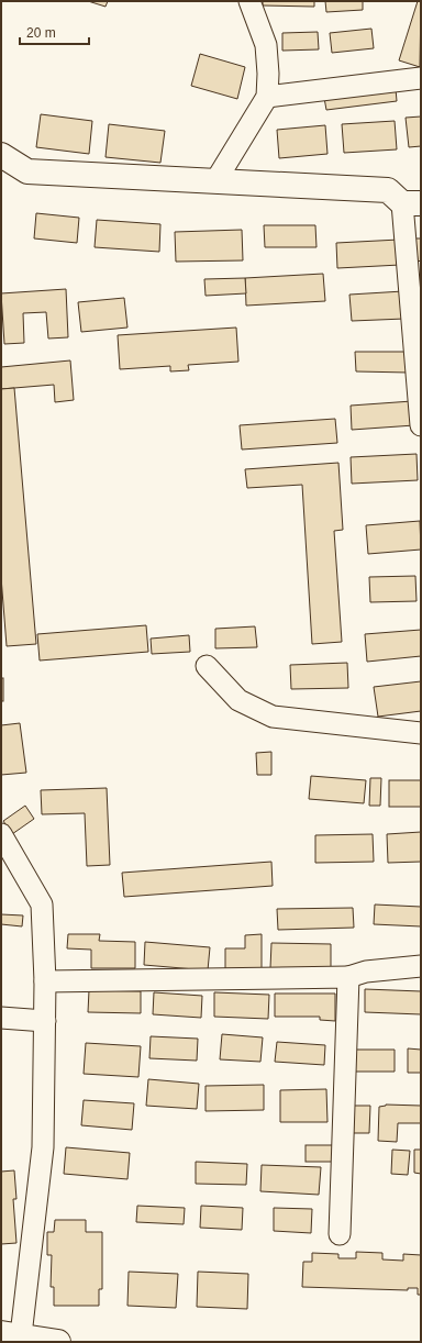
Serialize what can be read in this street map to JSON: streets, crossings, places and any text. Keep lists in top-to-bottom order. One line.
{"scale_bar":"20 m"}
